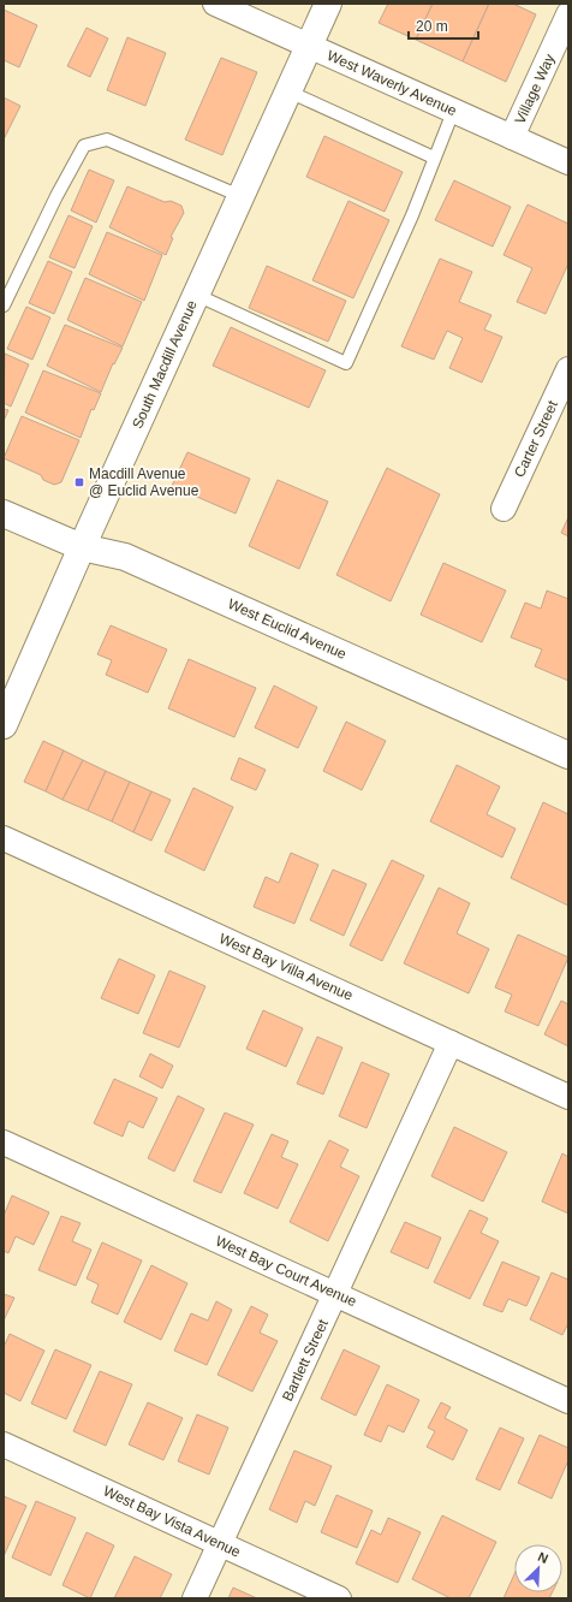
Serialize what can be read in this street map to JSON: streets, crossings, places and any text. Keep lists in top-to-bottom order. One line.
{"streets":{"street":["West Waverly Avenue","Village Way","South Macdill Avenue","Carter Street","West Euclid Avenue","West Bay Villa Avenue","West Bay Court Avenue","Bartlett Street","West Bay Vista Avenue"]},"crossings":[["West Waverly Avenue","Village Way"],["West Waverly Avenue","South Macdill Avenue"],["South Macdill Avenue","West Euclid Avenue"],["West Bay Villa Avenue","Bartlett Street"],["West Bay Court Avenue","Bartlett Street"],["Bartlett Street","West Bay Vista Avenue"]],"places":{"transit":["Macdill Avenue @ Euclid Avenue"]},"scale_bar":"20 m","north":"top right"}
